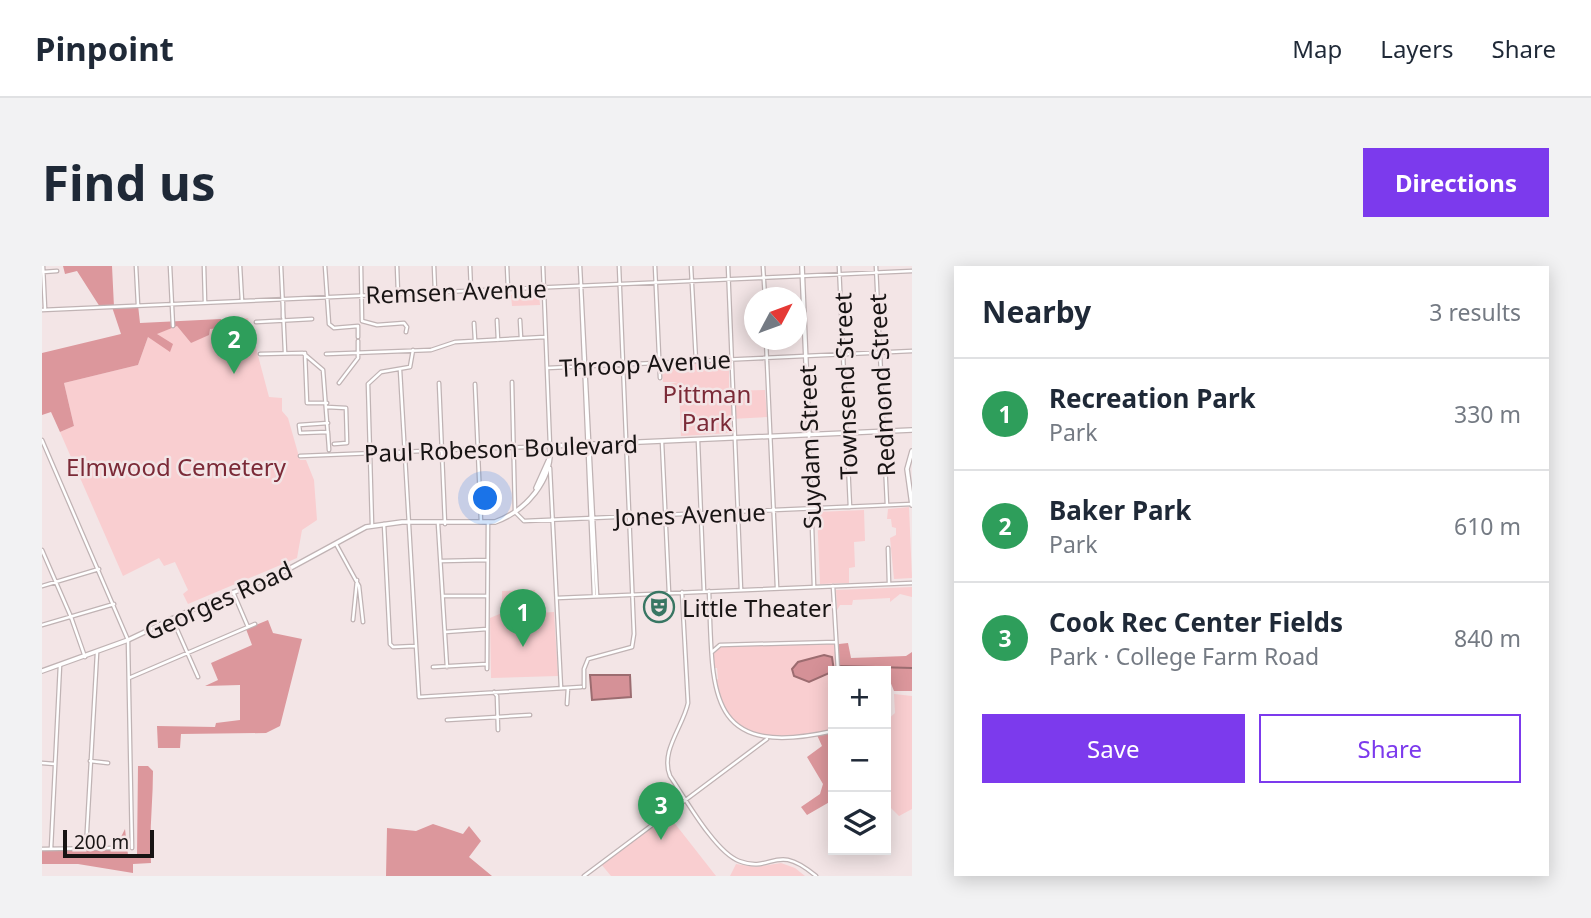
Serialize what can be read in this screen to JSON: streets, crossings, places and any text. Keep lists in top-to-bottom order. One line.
{"streets":{"street":["Remsen Avenue","Throop Avenue","Redmond Street","Townsend Street","Suydam Street","Paul Robeson Boulevard","Jones Avenue","Georges Road"]},"crossings":[["Remsen Avenue","Redmond Street"],["Remsen Avenue","Townsend Street"],["Remsen Avenue","Suydam Street"],["Throop Avenue","Redmond Street"],["Throop Avenue","Townsend Street"],["Throop Avenue","Suydam Street"],["Redmond Street","Paul Robeson Boulevard"],["Redmond Street","Jones Avenue"],["Townsend Street","Paul Robeson Boulevard"],["Townsend Street","Jones Avenue"],["Suydam Street","Paul Robeson Boulevard"],["Suydam Street","Jones Avenue"]],"parks":["Pittman Park","Elmwood Cemetery"],"places":{"theatre":["Little Theater"]},"scale_bar":"200 m","north":"top right","page":{"header":"Pinpoint","nav":["Map","Layers","Share"],"buttons":["Directions",["Save","Share"]],"title":"Find us","heading":["Nearby","3 results"],"pins":["2","1","3"],"list":[{"mark":"1","name":"Recreation Park","note":"Park","value":"330 m"},{"mark":"2","name":"Baker Park","note":"Park","value":"610 m"},{"mark":"3","name":"Cook Rec Center Fields","note":"Park · College Farm Road","value":"840 m"}],"map_buttons":["+","−"],"scale":"200 m"}}
